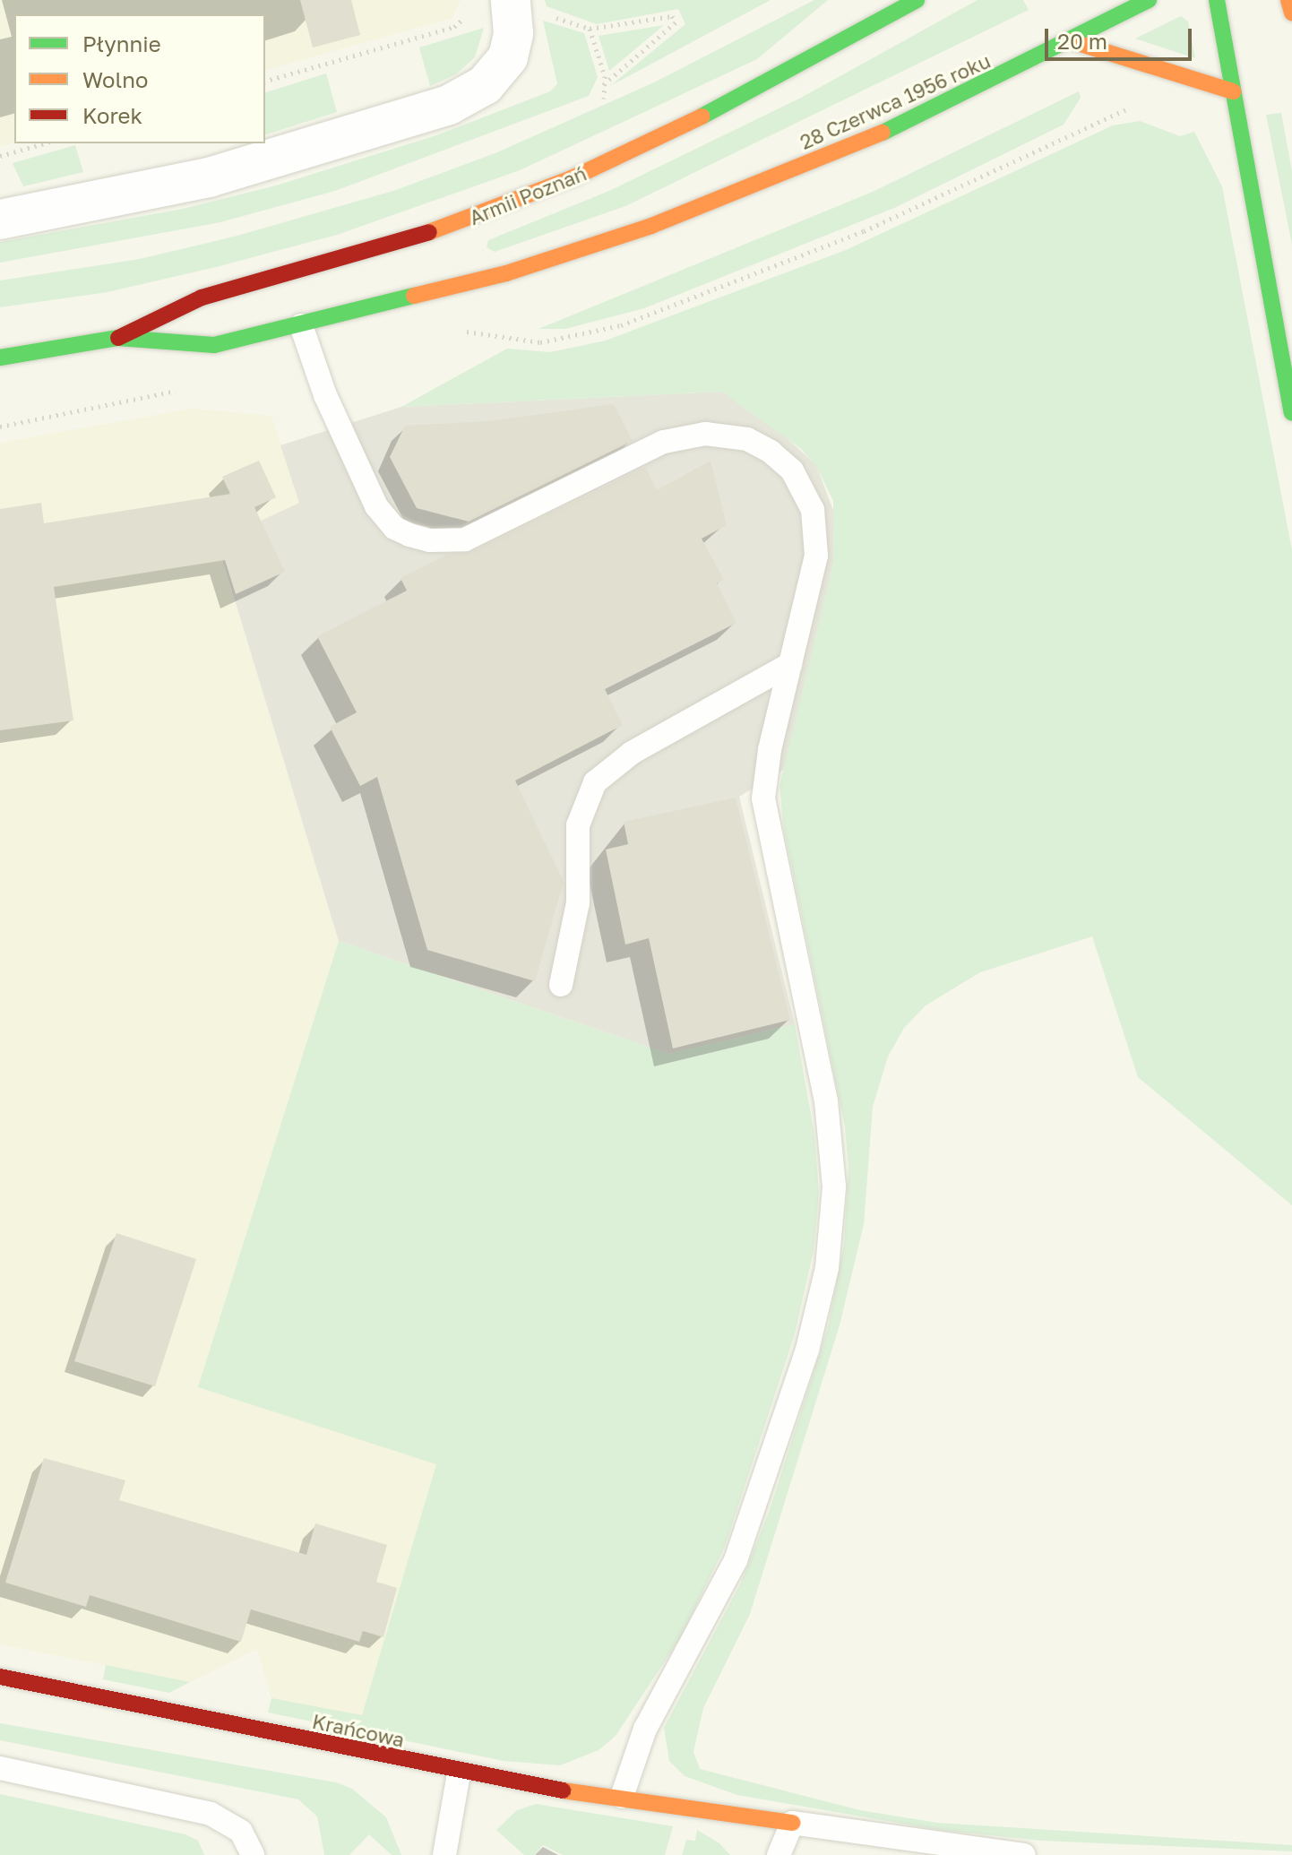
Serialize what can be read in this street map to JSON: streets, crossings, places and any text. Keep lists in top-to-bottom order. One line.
{"streets":{"main road":["28 Czerwca 1956 roku","Armii Poznań","Krańcowa"]},"crossings":[["28 Czerwca 1956 roku","Armii Poznań"]],"legend":["Płynnie","Wolno","Korek"],"scale_bar":"20 m"}
